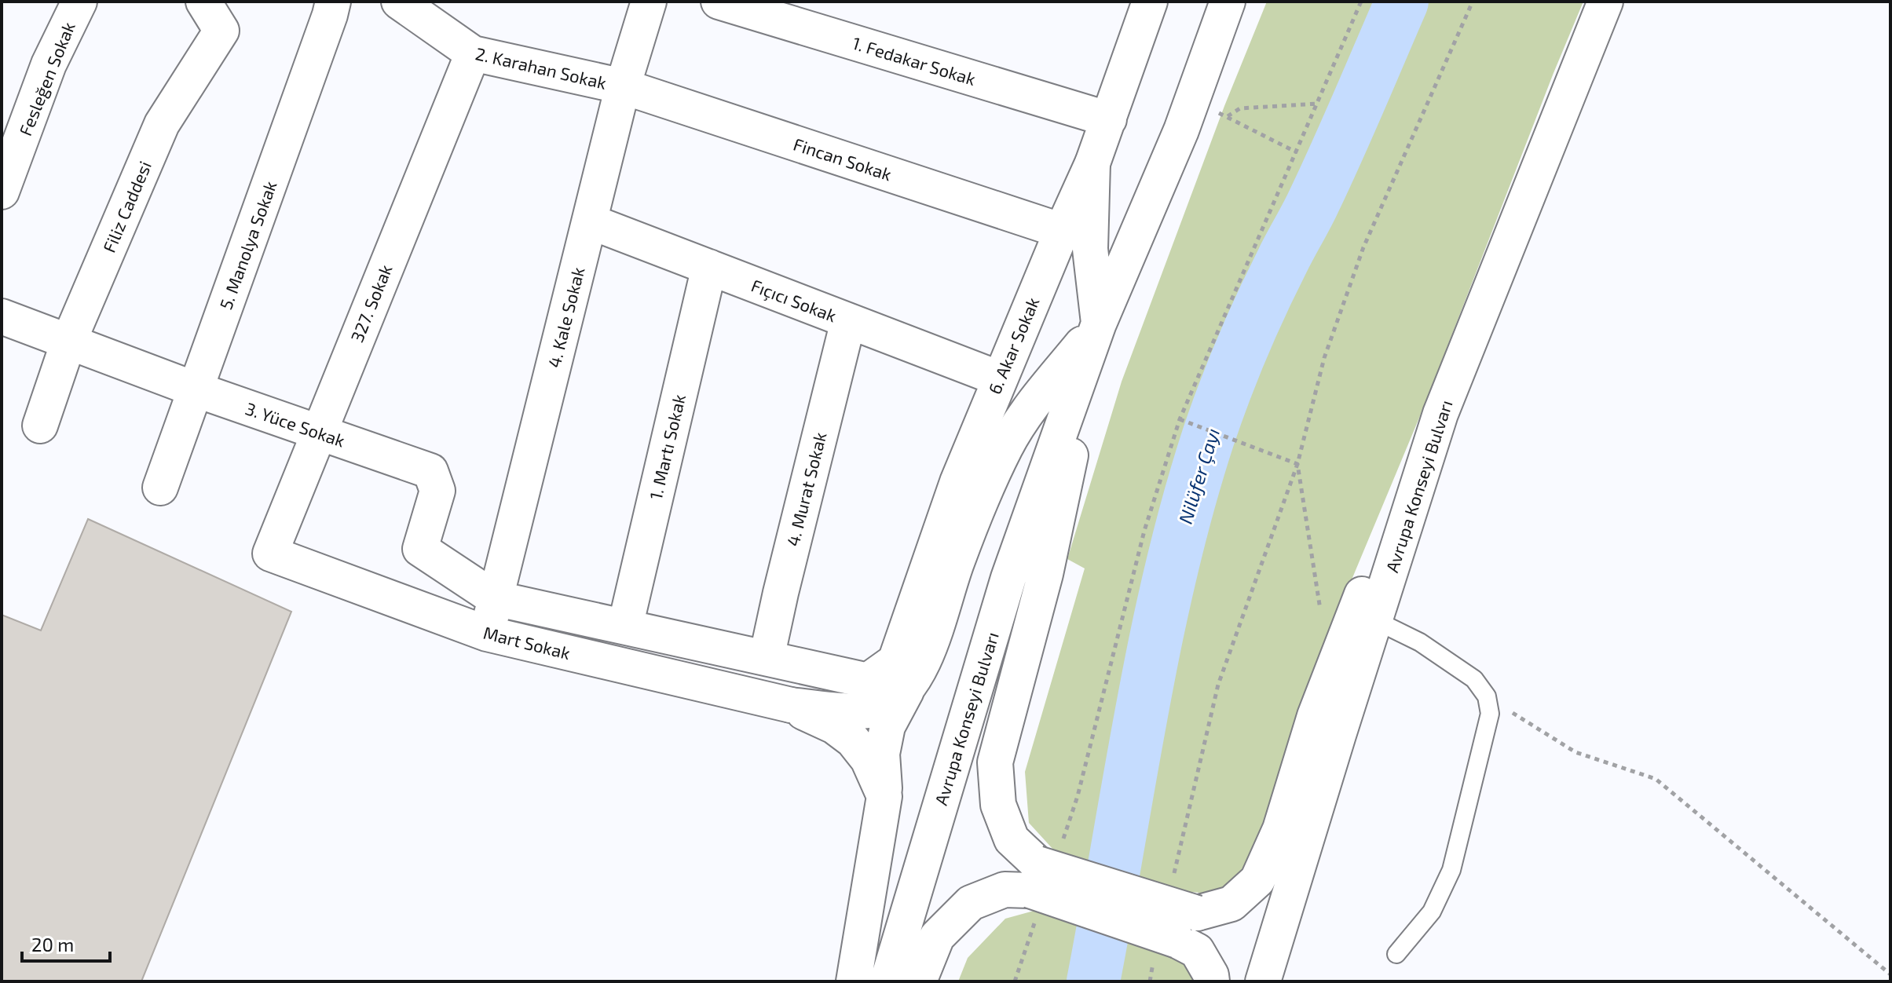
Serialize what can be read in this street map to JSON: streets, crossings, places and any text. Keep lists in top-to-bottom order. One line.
{"streets":{"street":["1. Fedakar Sokak","2. Karahan Sokak","Fesleğen Sokak","Fincan Sokak","Filiz Caddesi","5. Manolya Sokak","Fıçıcı Sokak","327. Sokak","4. Kale Sokak","6. Akar Sokak","3. Yüce Sokak","1. Martı Sokak","Avrupa Konseyi Bulvarı","4. Murat Sokak","Mart Sokak"]},"crossings":[["1. Fedakar Sokak","6. Akar Sokak"],["2. Karahan Sokak","Fincan Sokak"],["2. Karahan Sokak","327. Sokak"],["2. Karahan Sokak","4. Kale Sokak"],["Fincan Sokak","4. Kale Sokak"],["Fincan Sokak","6. Akar Sokak"],["Filiz Caddesi","3. Yüce Sokak"],["5. Manolya Sokak","3. Yüce Sokak"],["Fıçıcı Sokak","4. Kale Sokak"],["Fıçıcı Sokak","6. Akar Sokak"],["Fıçıcı Sokak","1. Martı Sokak"],["Fıçıcı Sokak","4. Murat Sokak"],["327. Sokak","3. Yüce Sokak"],["327. Sokak","Mart Sokak"],["4. Kale Sokak","3. Yüce Sokak"],["4. Kale Sokak","Mart Sokak"],["6. Akar Sokak","Mart Sokak"],["3. Yüce Sokak","Mart Sokak"],["1. Martı Sokak","Mart Sokak"],["4. Murat Sokak","Mart Sokak"]],"water":["Nilüfer Çayı"],"scale_bar":"20 m"}
